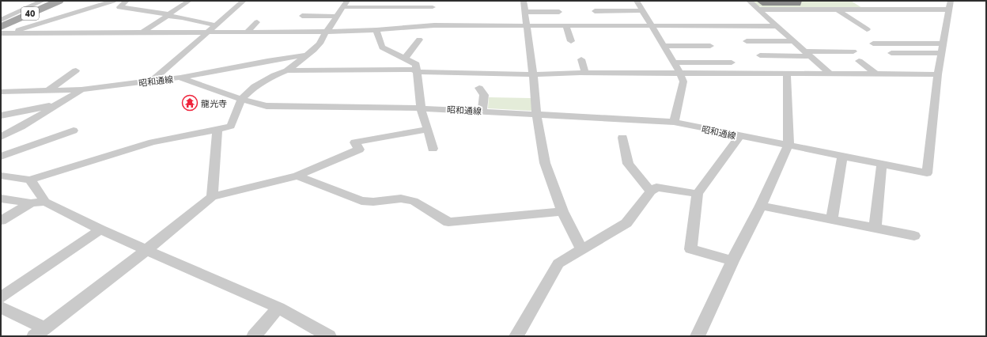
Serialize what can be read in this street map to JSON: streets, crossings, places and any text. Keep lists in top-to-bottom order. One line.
{"streets":{"main road":["40"],"street":["昭和通線"]},"places":{"temple":["龍光寺"]}}
